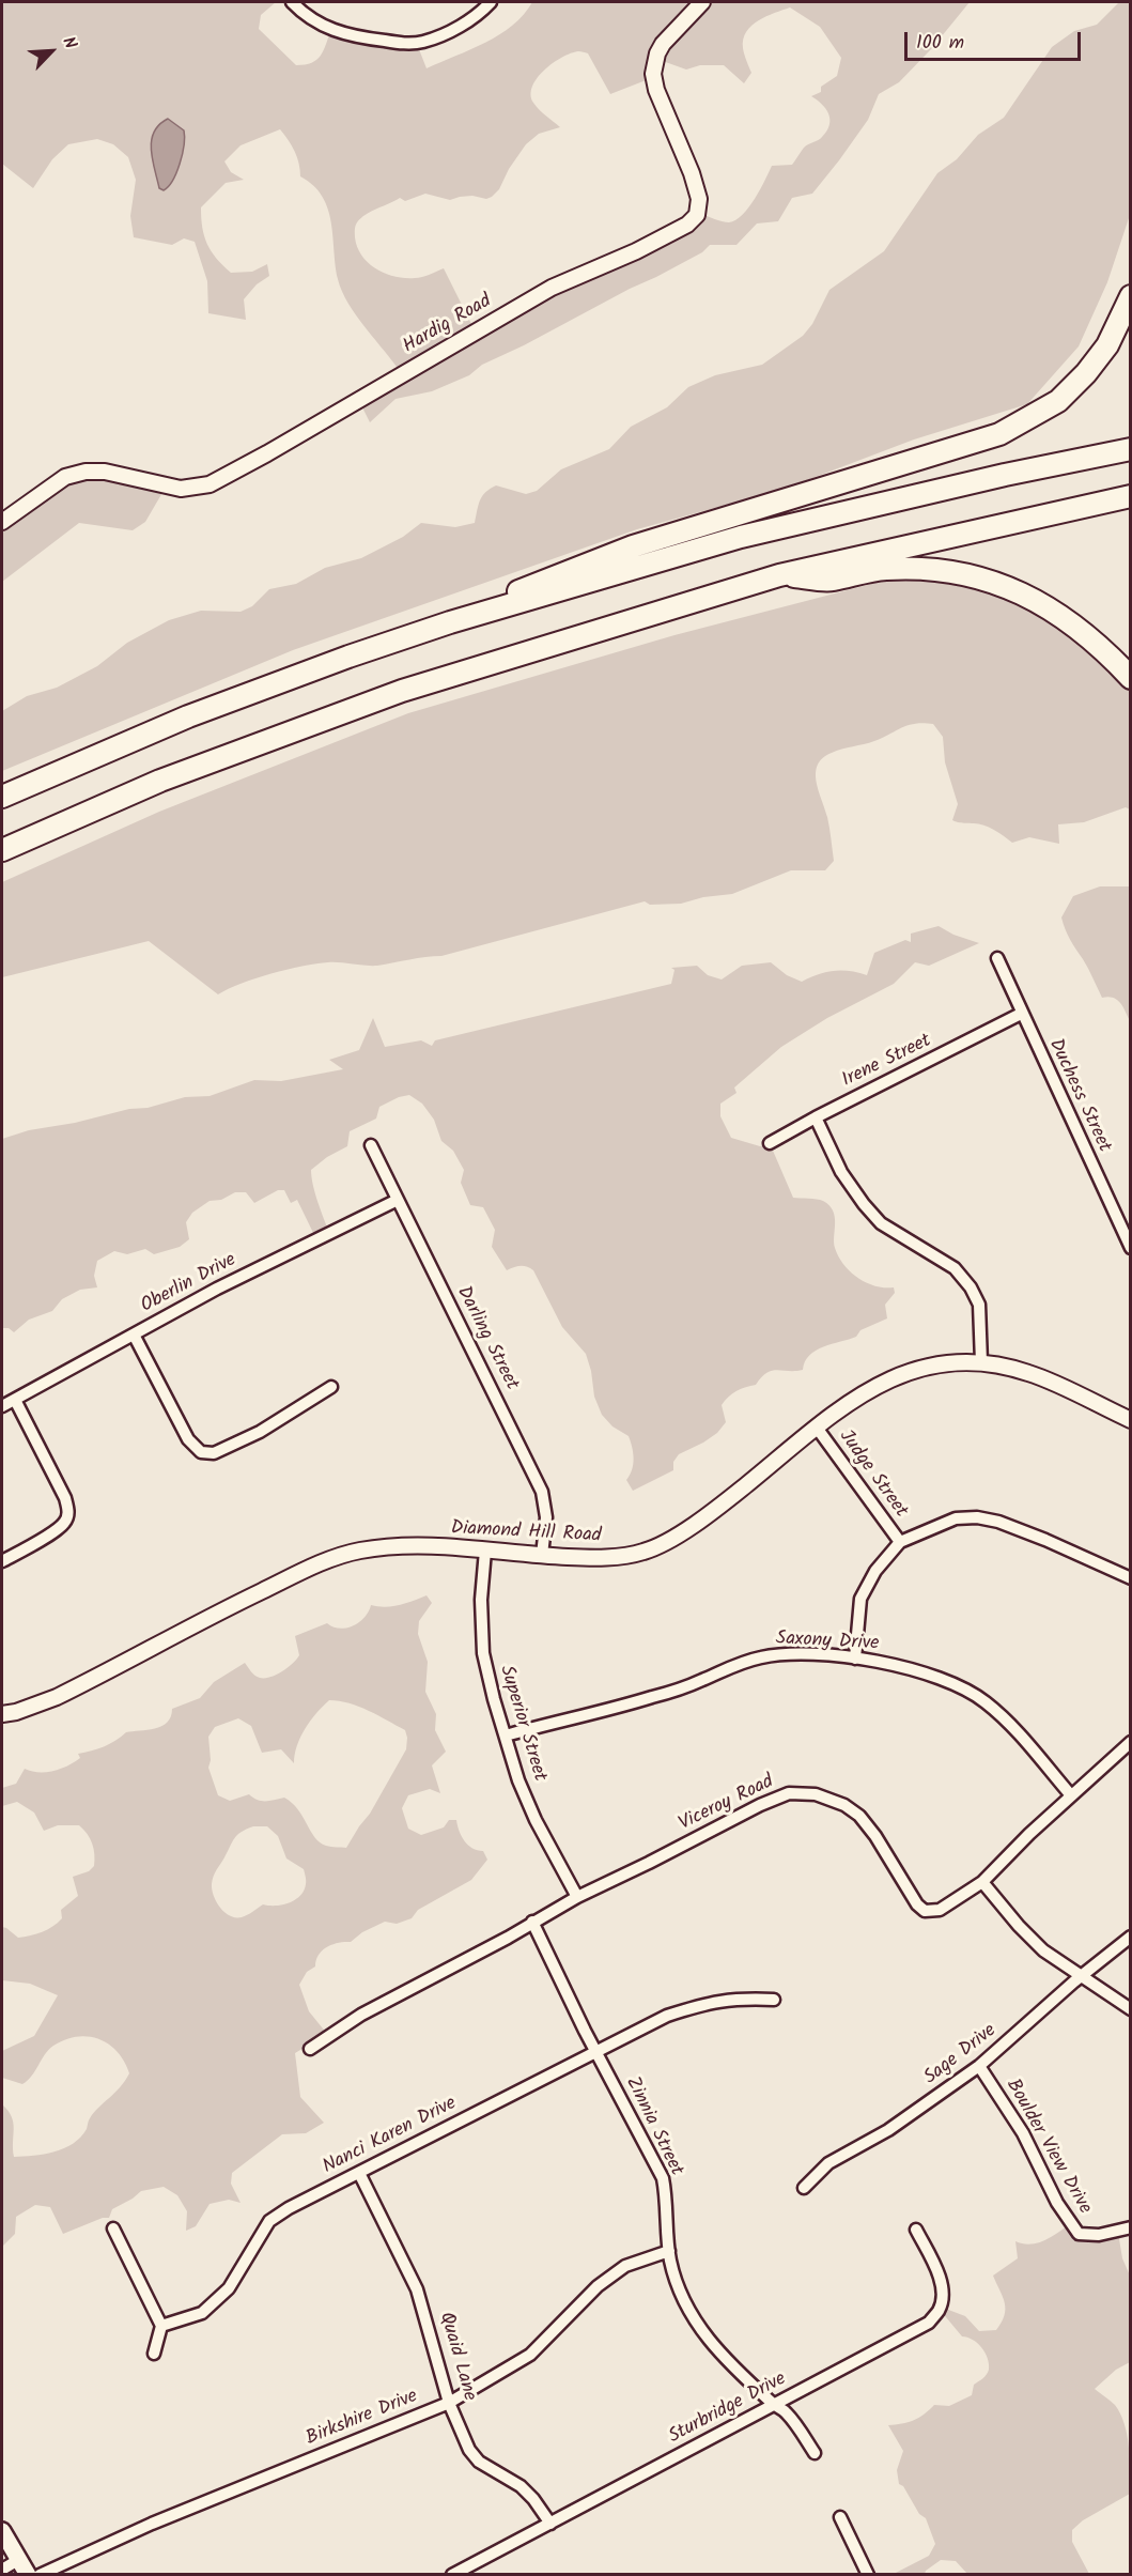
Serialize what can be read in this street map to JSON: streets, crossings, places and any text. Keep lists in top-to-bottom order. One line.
{"streets":{"street":["Hardig Road","Irene Street","Duchess Street","Oberlin Drive","Darling Street","Judge Street","Diamond Hill Road","Saxony Drive","Superior Street","Viceroy Road","Sage Drive","Zinnia Street","Nanci Karen Drive","Boulder View Drive","Quaid Lane","Sturbridge Drive","Birkshire Drive"]},"crossings":[["Irene Street","Duchess Street"],["Oberlin Drive","Darling Street"],["Darling Street","Diamond Hill Road"],["Judge Street","Diamond Hill Road"],["Diamond Hill Road","Superior Street"],["Saxony Drive","Superior Street"],["Saxony Drive","Viceroy Road"],["Superior Street","Viceroy Road"],["Viceroy Road","Zinnia Street"],["Sage Drive","Boulder View Drive"],["Zinnia Street","Nanci Karen Drive"],["Zinnia Street","Sturbridge Drive"],["Zinnia Street","Birkshire Drive"],["Nanci Karen Drive","Quaid Lane"],["Quaid Lane","Sturbridge Drive"],["Quaid Lane","Birkshire Drive"]],"scale_bar":"100 m","north":"top right"}
